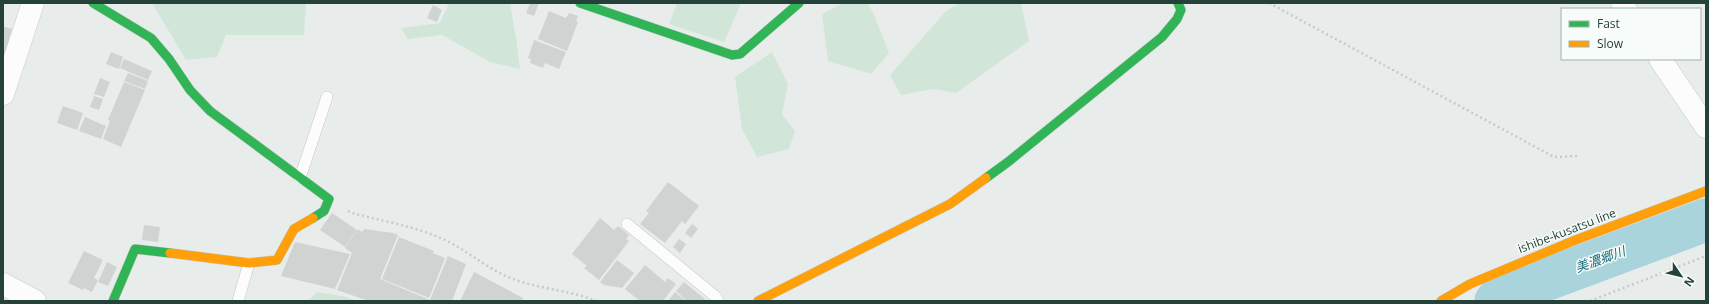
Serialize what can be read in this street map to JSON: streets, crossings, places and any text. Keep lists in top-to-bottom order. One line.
{"streets":{"street":["ishibe-kusatsu line"]},"water":["美濃郷川"],"legend":["Fast","Slow"],"north":"bottom right"}
